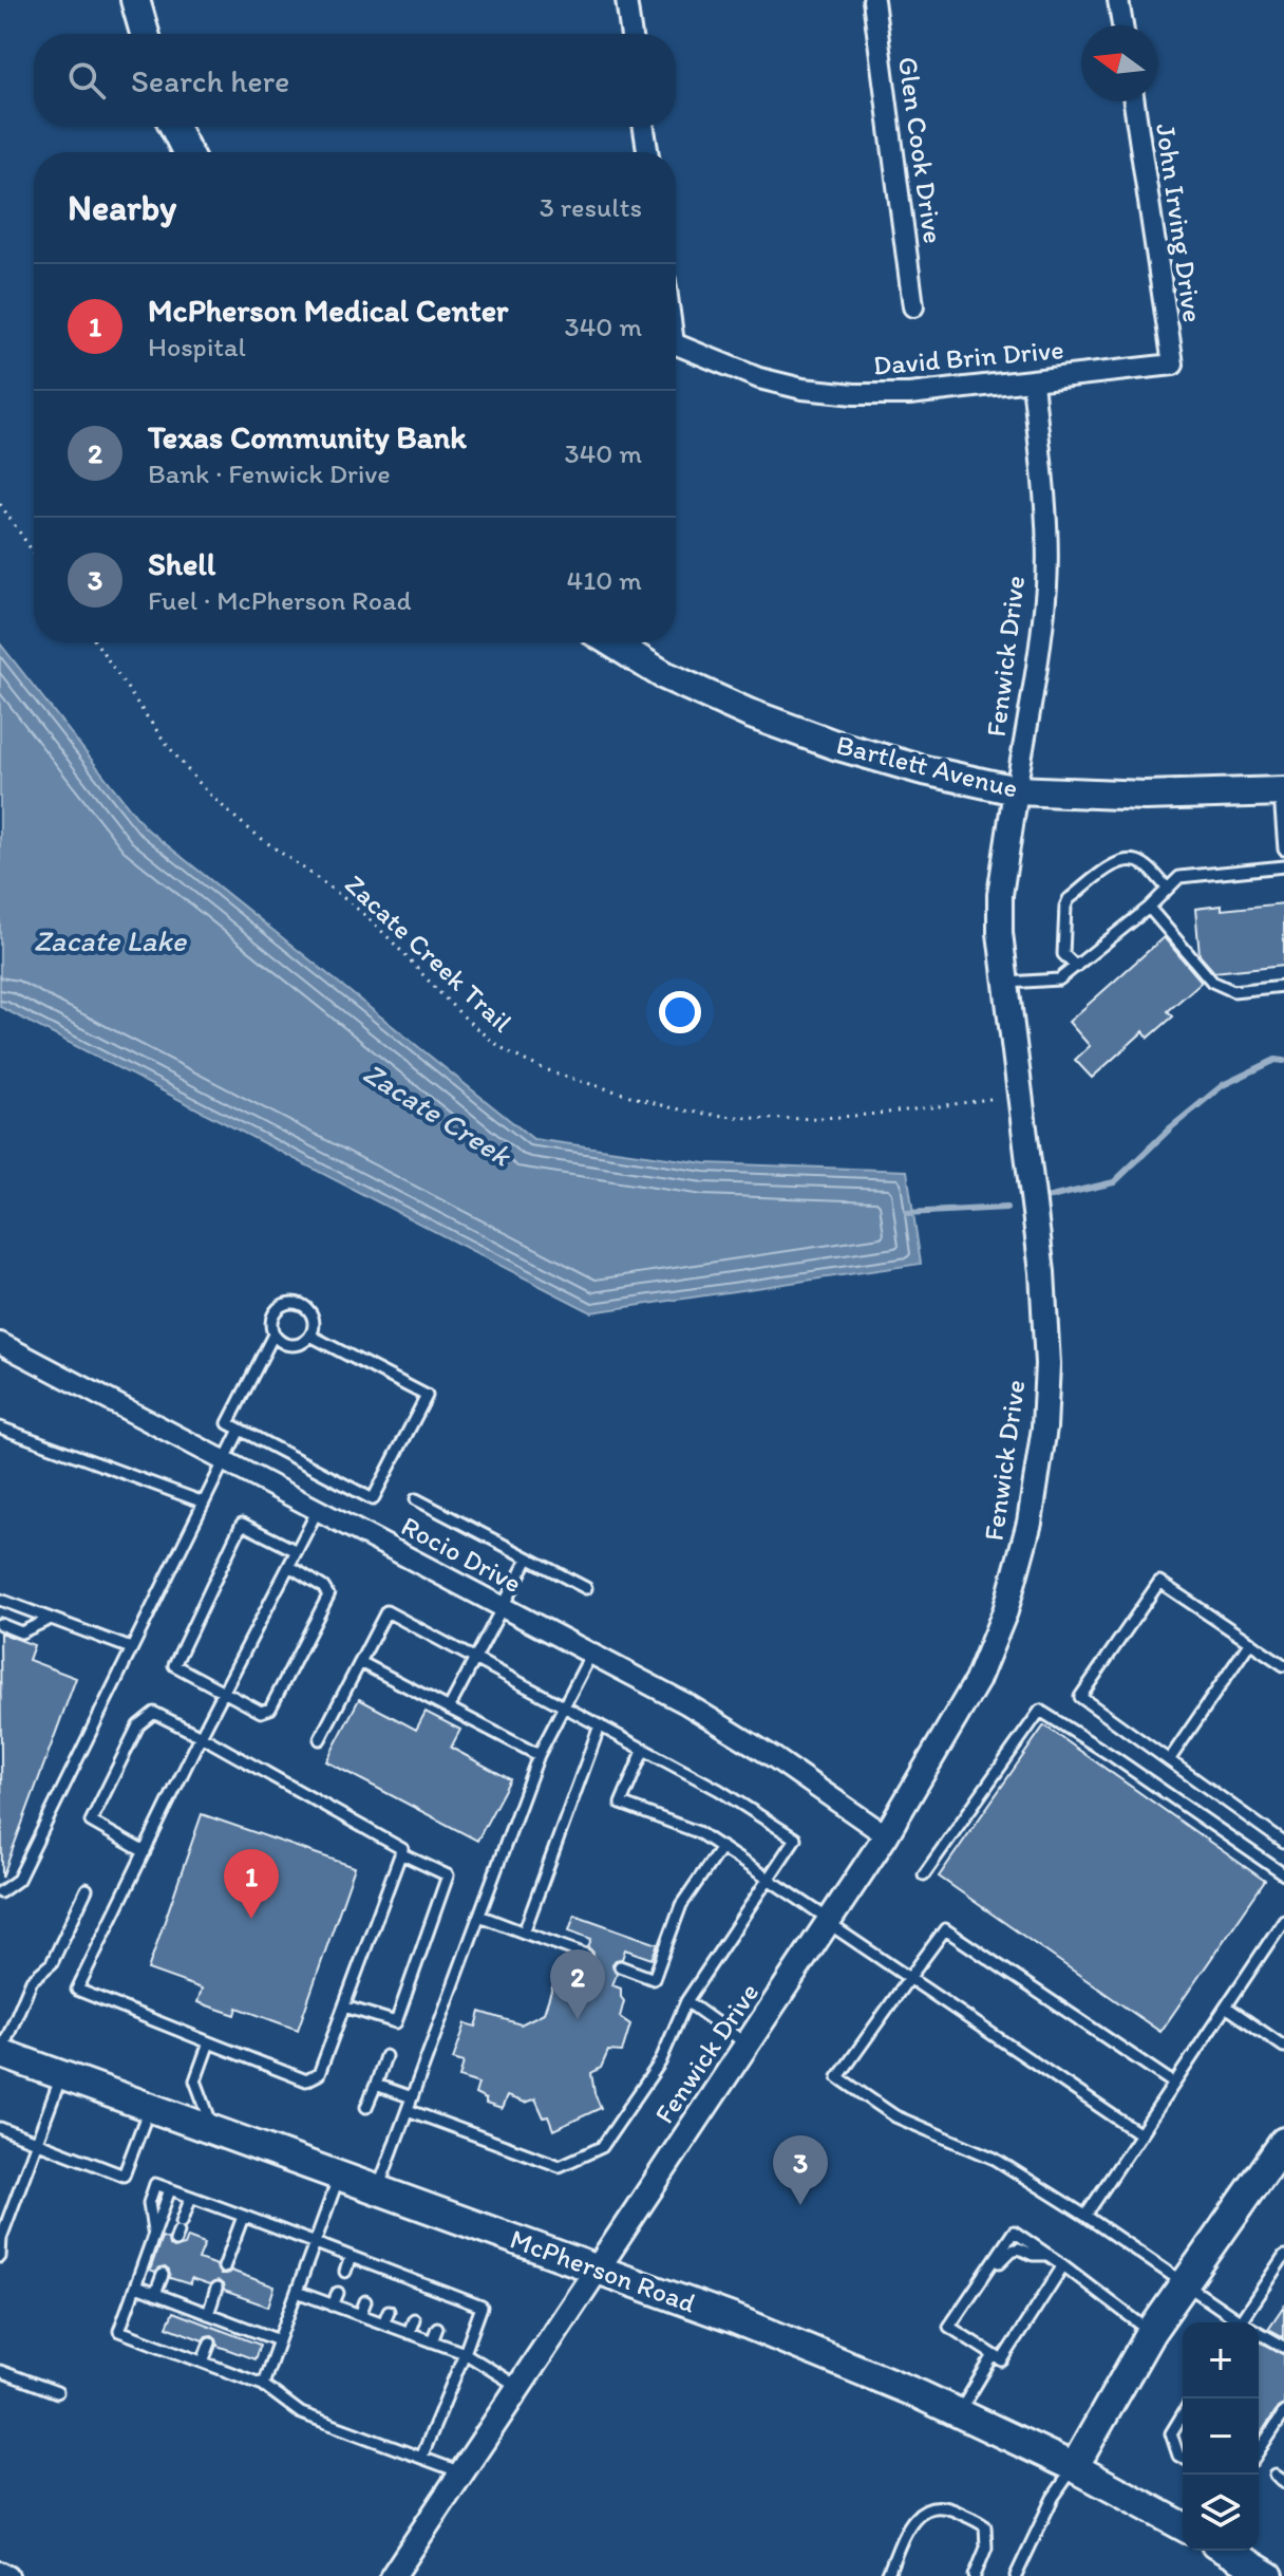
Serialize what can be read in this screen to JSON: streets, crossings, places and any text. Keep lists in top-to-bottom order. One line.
{"streets":{"main road":["Bartlett Avenue","McPherson Road"],"street":["Glen Cook Drive","John Irving Drive","David Brin Drive","Fenwick Drive","Rocio Drive"],"path":["Zacate Creek Trail"]},"crossings":[["John Irving Drive","David Brin Drive"],["David Brin Drive","Fenwick Drive"],["Fenwick Drive","Bartlett Avenue"],["Fenwick Drive","Rocio Drive"],["Fenwick Drive","McPherson Road"]],"water":["Zacate Lake","Zacate Creek"],"north":"left","page":{"search":"Search here","heading":["Nearby","3 results"],"list":[{"mark":"1","name":"McPherson Medical Center","note":"Hospital","value":"340 m"},{"mark":"2","name":"Texas Community Bank","note":"Bank · Fenwick Drive","value":"340 m"},{"mark":"3","name":"Shell","note":"Fuel · McPherson Road","value":"410 m"}],"pins":["1","2","3"],"map_buttons":["+","−"]}}
